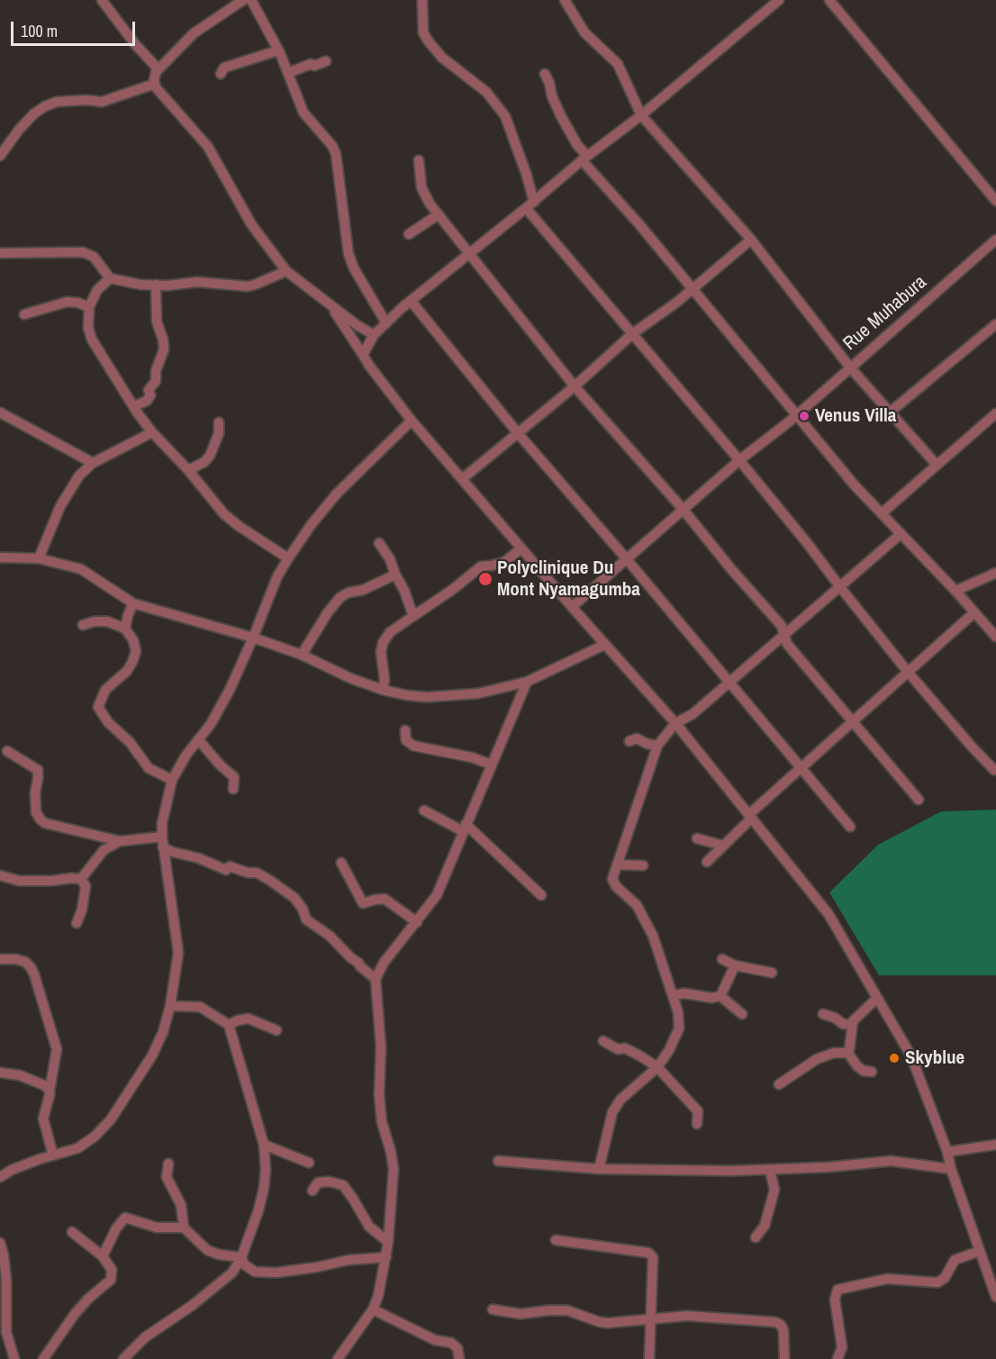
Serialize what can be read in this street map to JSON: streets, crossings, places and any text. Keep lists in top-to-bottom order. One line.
{"streets":{"street":["Rue Muhabura"]},"places":["Venus Villa","Polyclinique Du Mont Nyamagumba","Skyblue"],"scale_bar":"100 m"}
